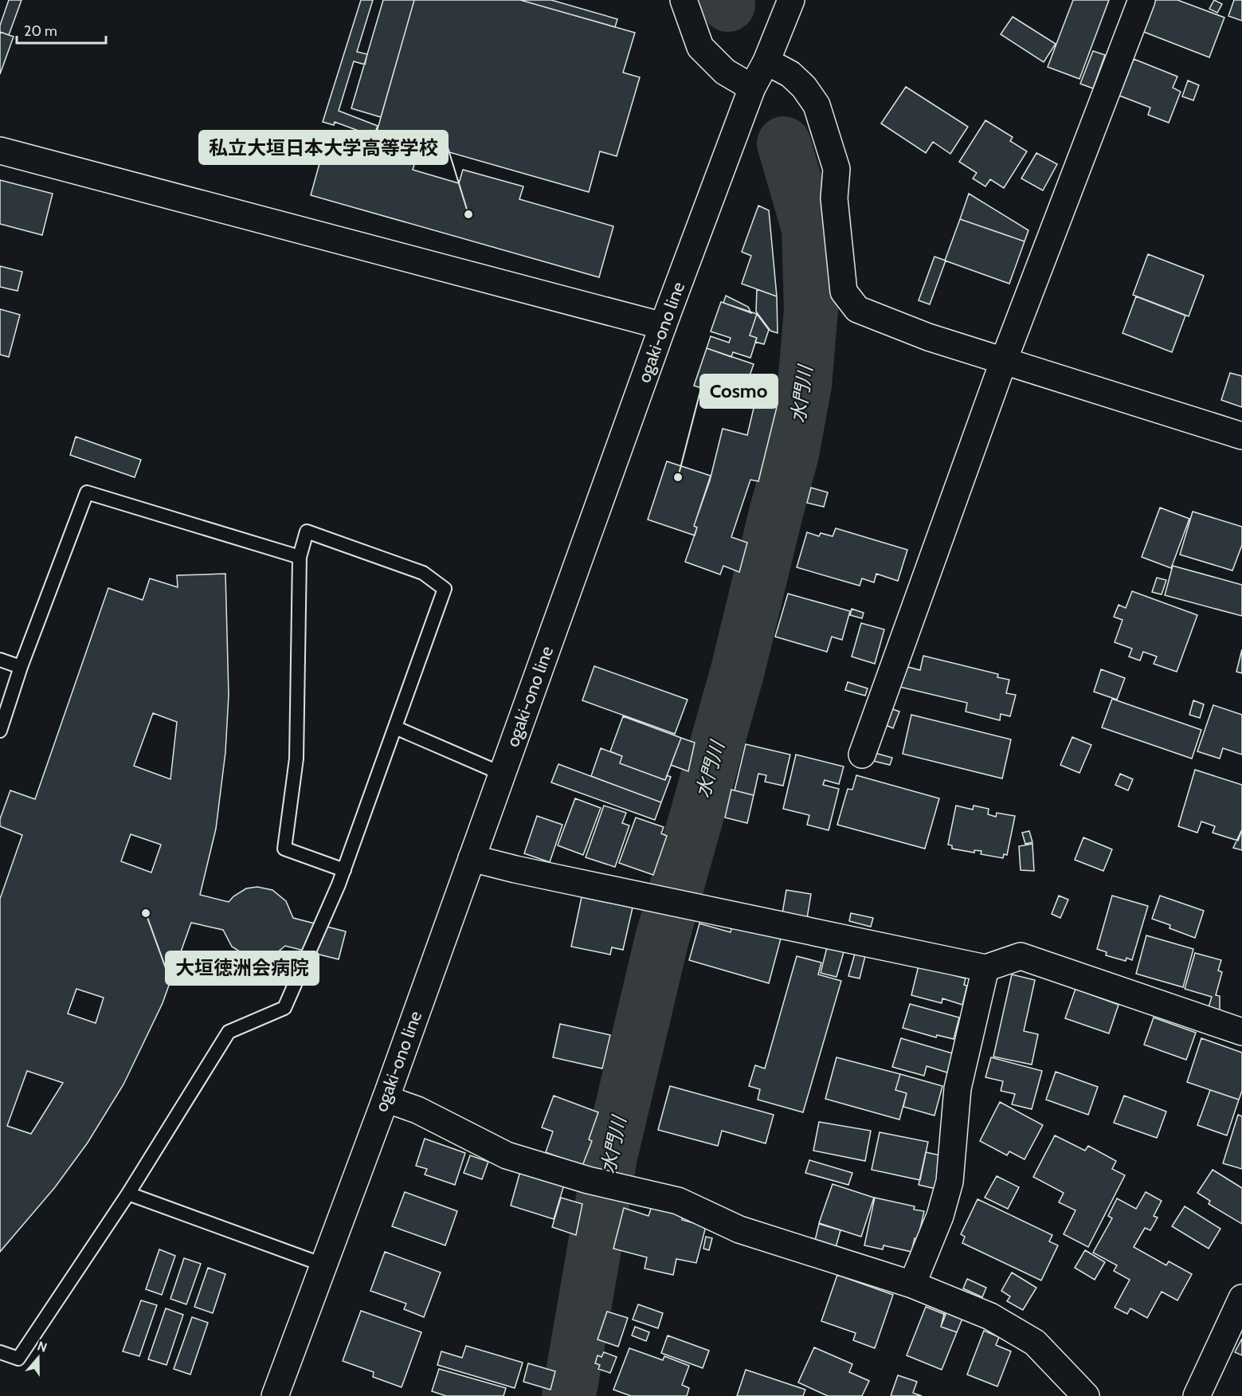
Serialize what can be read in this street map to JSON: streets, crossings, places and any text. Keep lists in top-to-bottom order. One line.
{"streets":{"street":["ogaki-ono line"]},"water":["水門川"],"places":["私立大垣日本大学高等学校","Cosmo","大垣徳洲会病院"],"scale_bar":"20 m","north":"top"}
